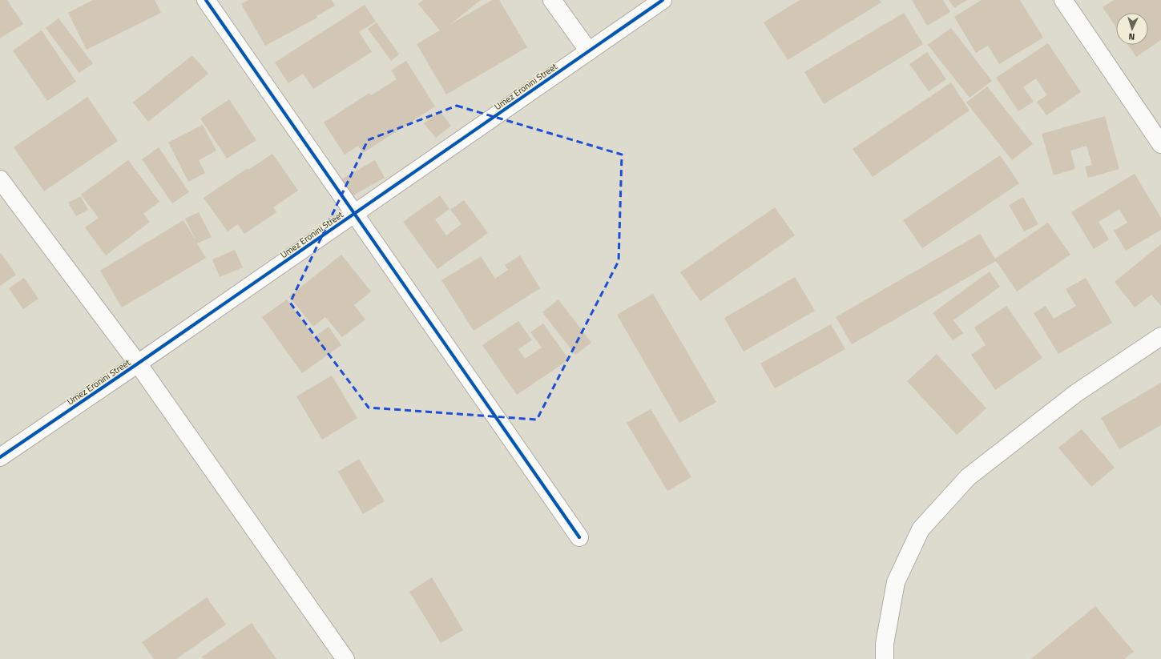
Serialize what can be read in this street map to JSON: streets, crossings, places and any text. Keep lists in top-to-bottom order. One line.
{"streets":{"street":["Umez Eronini Street"]},"north":"bottom"}
